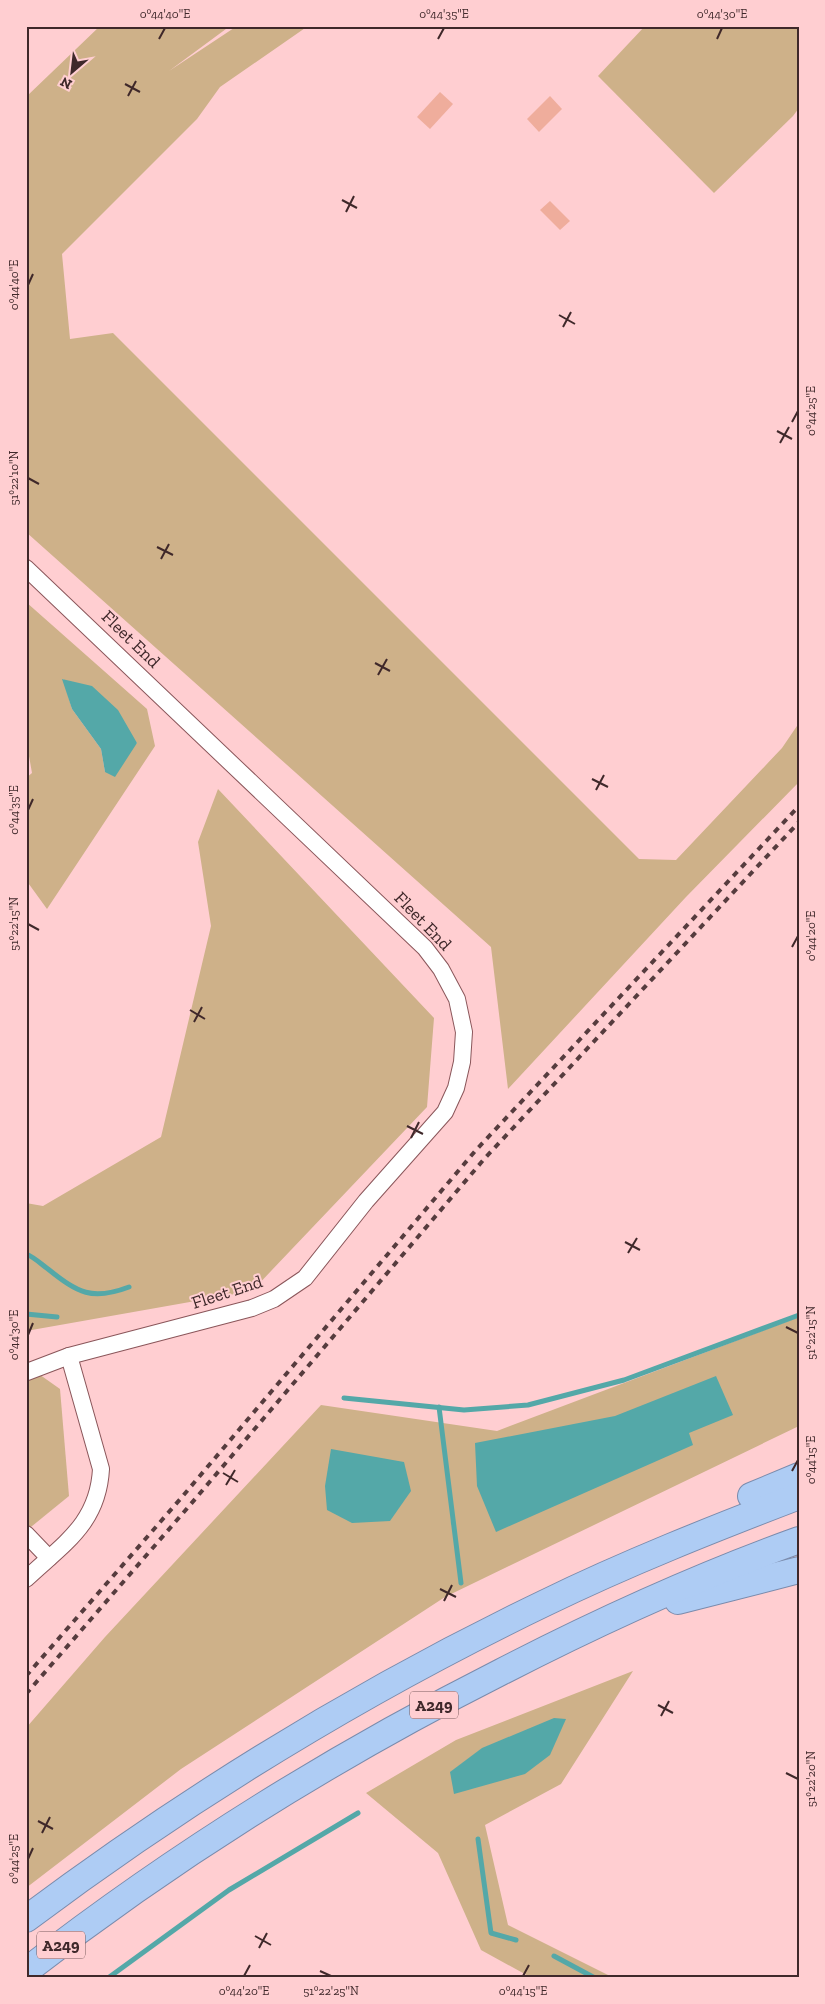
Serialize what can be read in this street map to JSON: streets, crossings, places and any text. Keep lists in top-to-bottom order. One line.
{"streets":{"highway":["A249"],"street":["Fleet End"]},"north":"bottom left","coordinates":["0°44'40\"E","0°44'35\"E","0°44'30\"E","0°44'25\"E","51°22'10\"N","51°22'15\"N","0°44'20\"E","0°44'15\"E","51°22'20\"N","51°22'25\"N"]}
